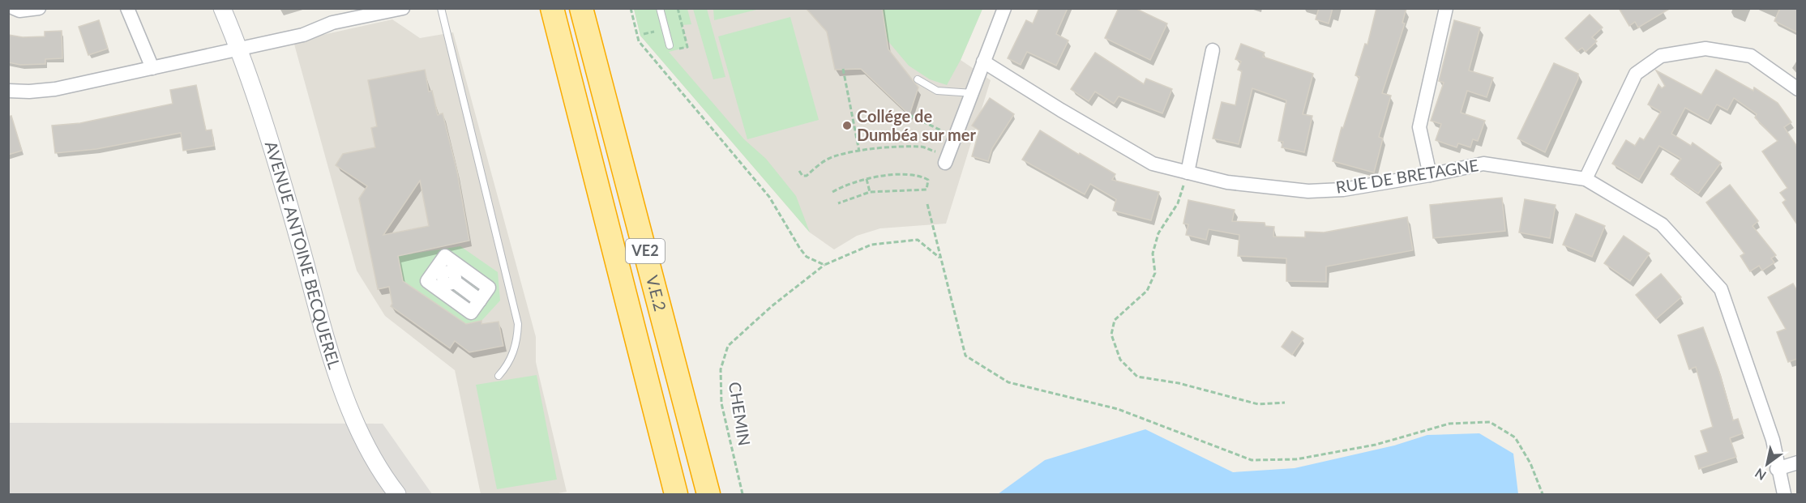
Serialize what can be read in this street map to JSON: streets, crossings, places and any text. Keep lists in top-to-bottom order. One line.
{"streets":{"highway":["VE2","V.E.2"],"street":["RUE DE BRETAGNE","AVENUE ANTOINE BECQUEREL"],"path":["CHEMIN"]},"places":["Collége de Dumbéa sur mer"],"north":"bottom left"}
